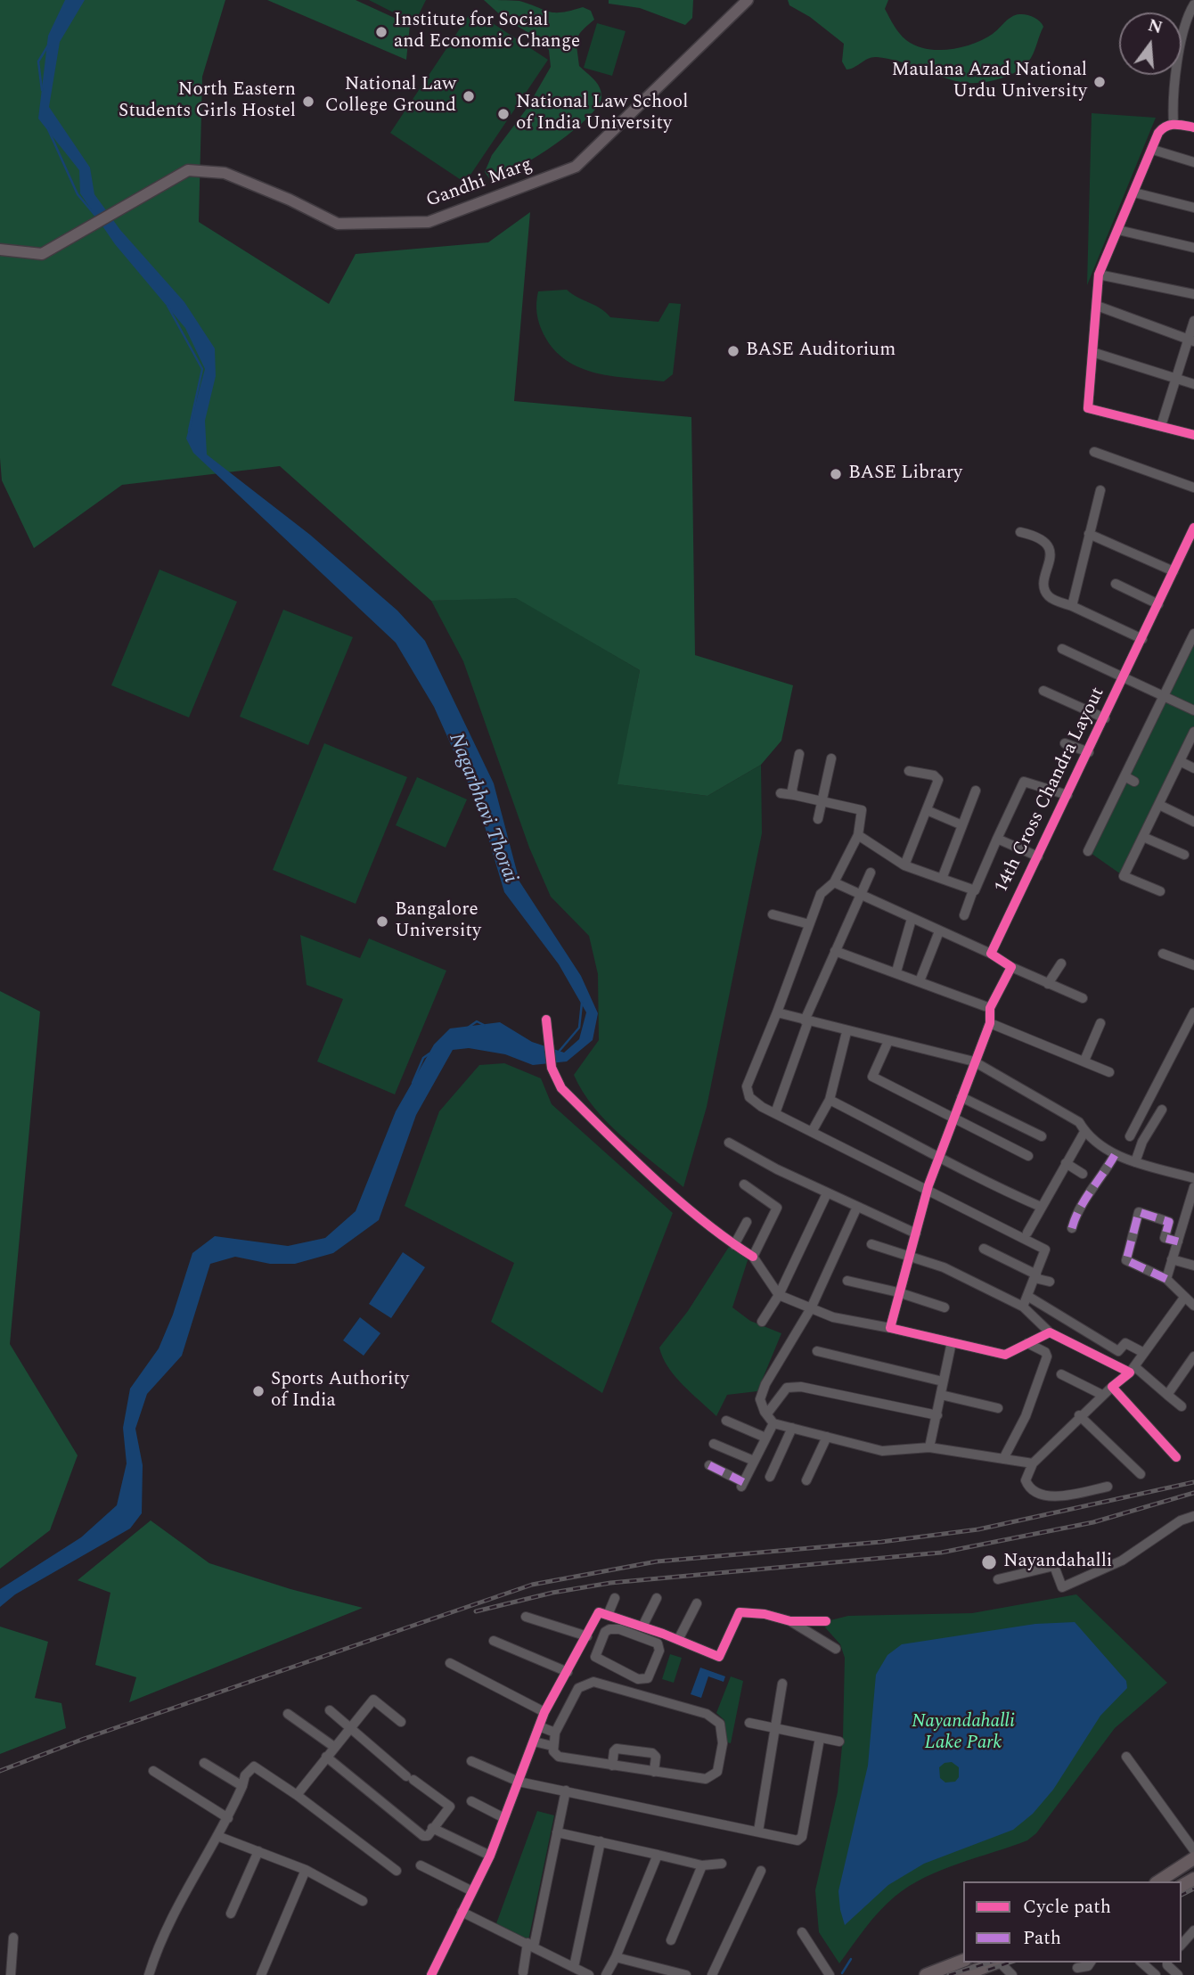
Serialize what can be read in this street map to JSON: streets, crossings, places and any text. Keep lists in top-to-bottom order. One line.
{"streets":{"main road":["Gandhi Marg"],"street":["14th Cross Chandra Layout"]},"water":["Nagarbhavi Thorai"],"parks":["Nayandahalli Lake Park"],"places":["Institute for Social and Economic Change","Maulana Azad National Urdu University","National Law College Ground","North Eastern Students Girls Hostel","National Law School of India University","BASE Auditorium","BASE Library","Bangalore University","Sports Authority of India","Nayandahalli"],"legend":["Cycle path","Path"],"north":"top"}
